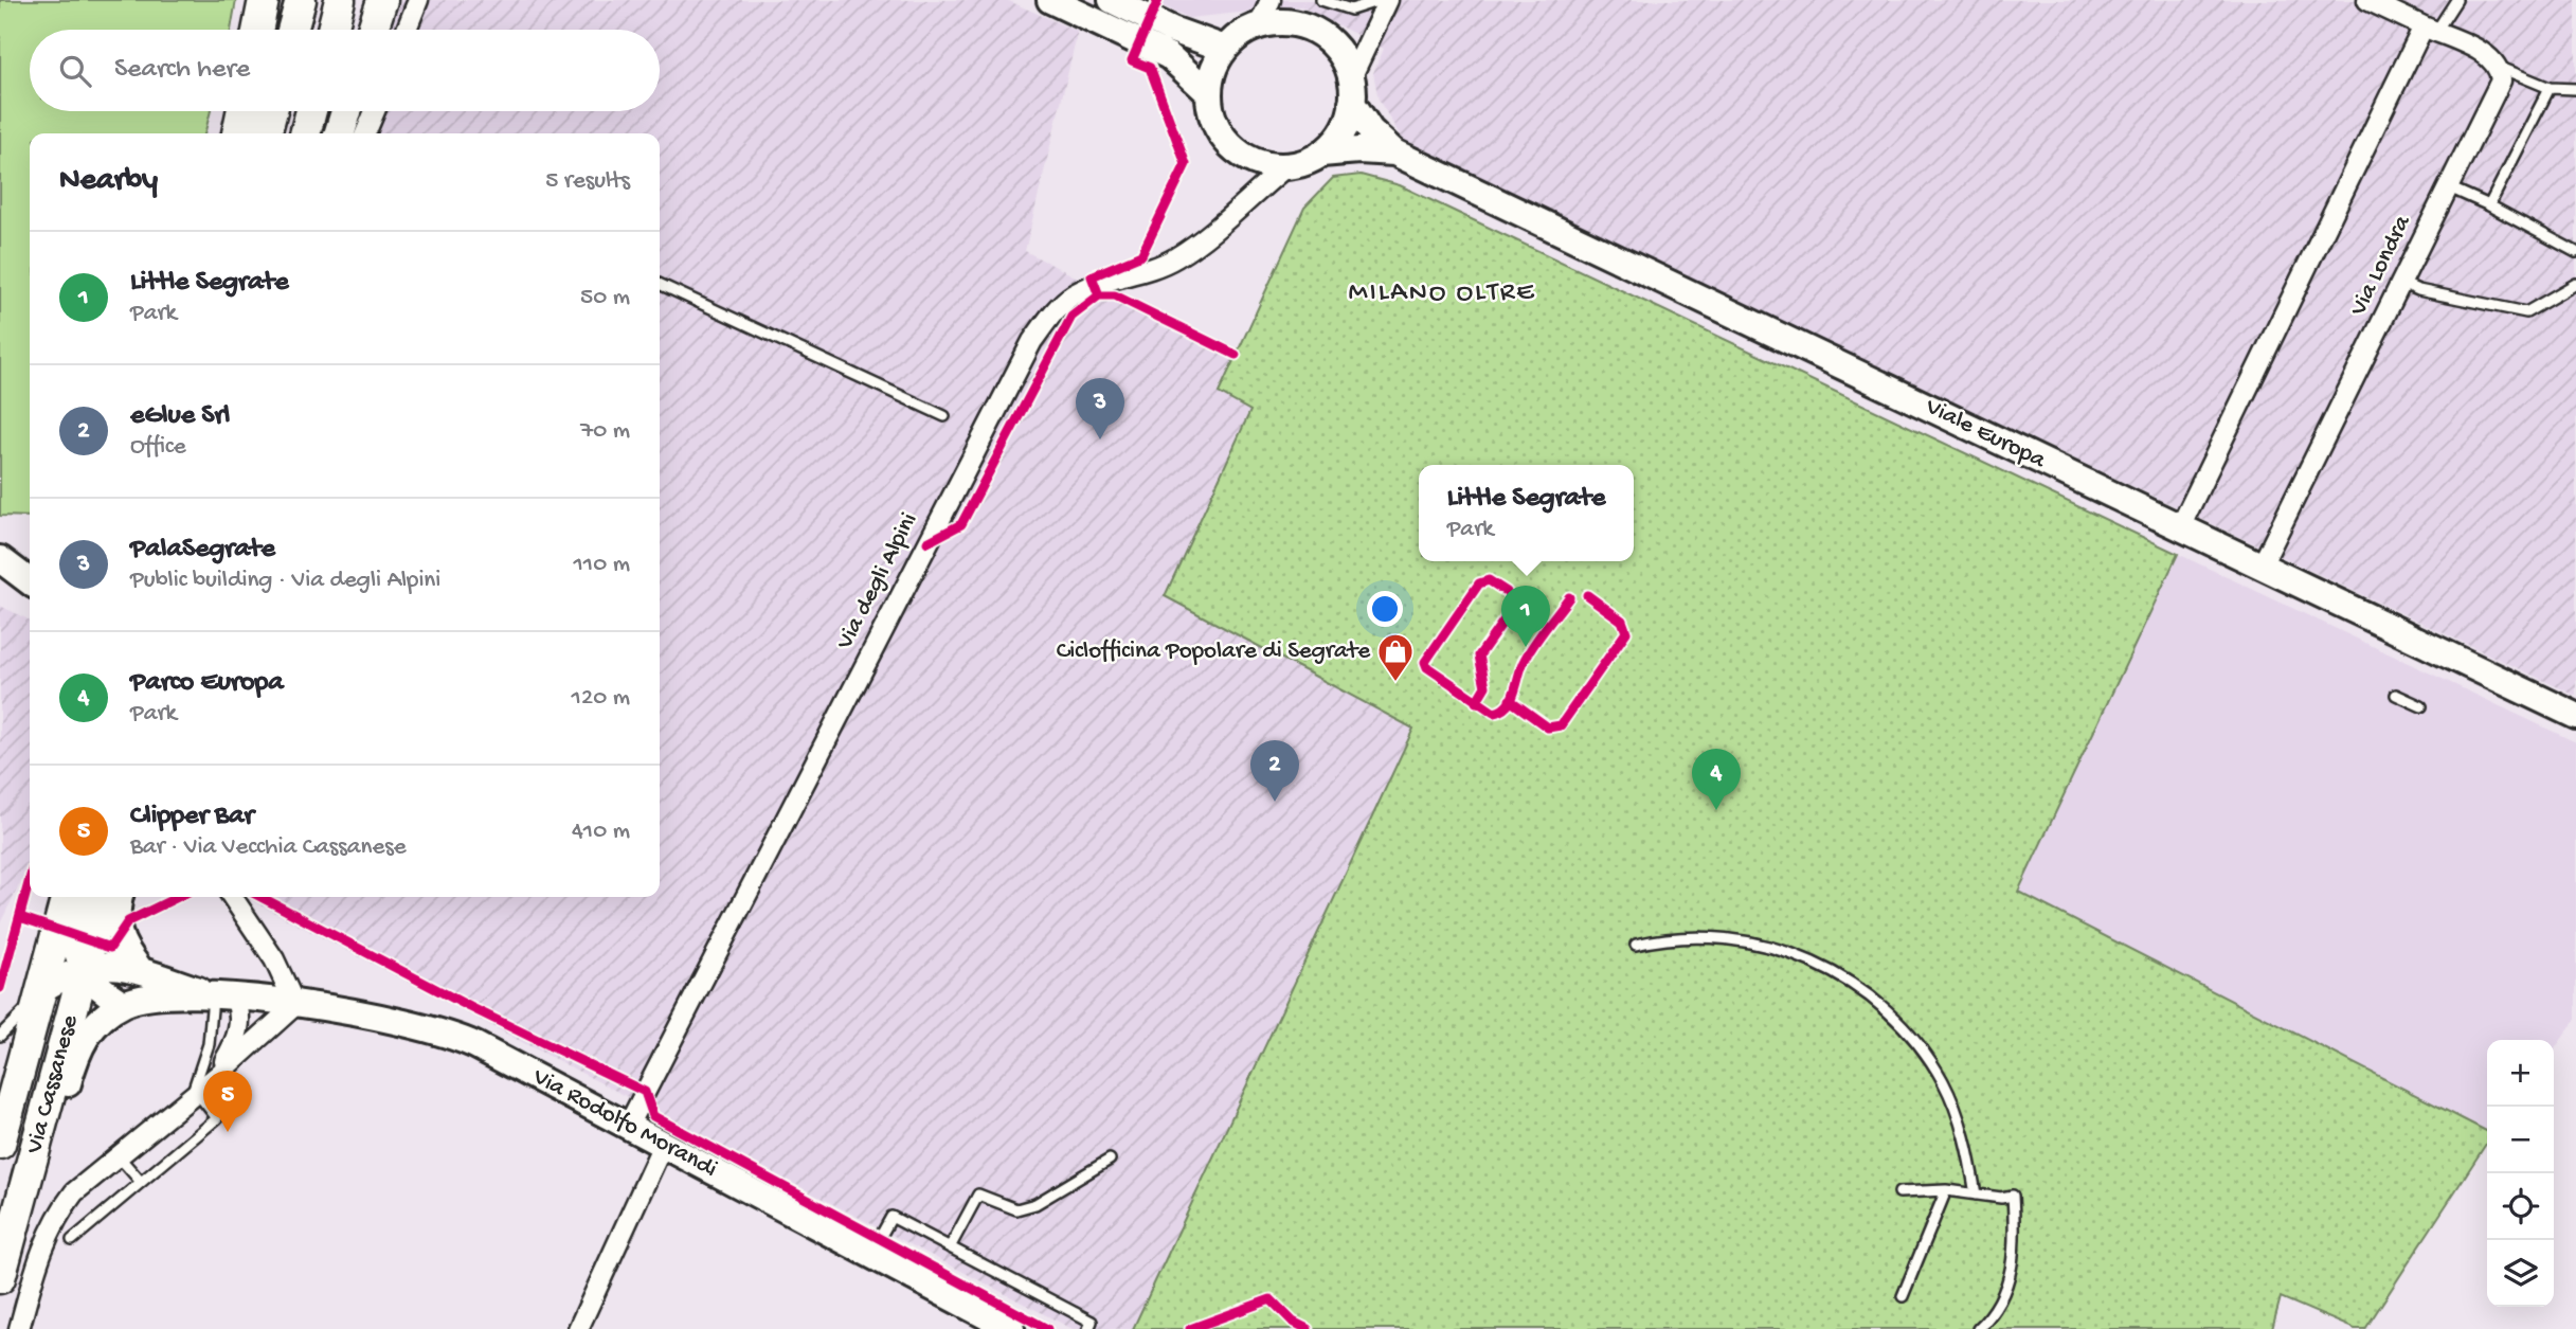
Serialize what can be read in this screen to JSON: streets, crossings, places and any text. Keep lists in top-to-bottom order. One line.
{"streets":{"main road":["Via Cassanese"],"street":["Via Londra","Viale Europa","Via degli Alpini","Via Rodolfo Morandi"]},"crossings":[["Via Londra","Viale Europa"],["Viale Europa","Via degli Alpini"],["Via degli Alpini","Via Rodolfo Morandi"],["Via Cassanese","Via Rodolfo Morandi"]],"districts":["MILANO OLTRE"],"places":{"shop":["Ciclofficina Popolare di Segrate"]},"page":{"search":"Search here","heading":["Nearby","5 results"],"list":[{"mark":"1","name":"Little Segrate","note":"Park","value":"50 m"},{"mark":"2","name":"eGlue Srl","note":"Office","value":"70 m"},{"mark":"3","name":"PalaSegrate","note":"Public building · Via degli Alpini","value":"110 m"},{"mark":"4","name":"Parco Europa","note":"Park","value":"120 m"},{"mark":"5","name":"Clipper Bar","note":"Bar · Via Vecchia Cassanese","value":"410 m"}],"pins":["3","1","2","4","5"],"popup":["Little Segrate","Park"],"map_buttons":["+","−"]}}
